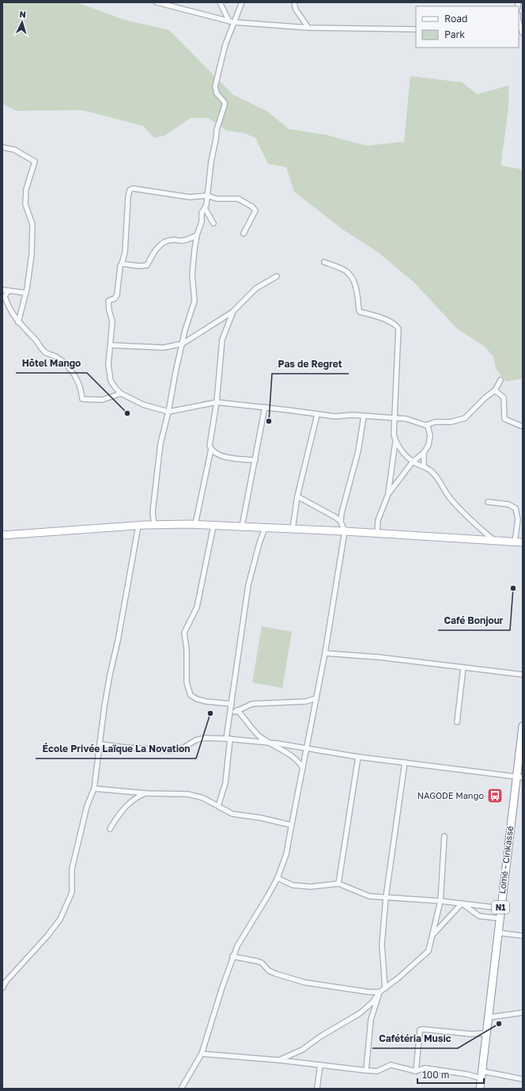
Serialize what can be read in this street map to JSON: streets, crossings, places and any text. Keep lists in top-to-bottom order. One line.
{"streets":{"main road":["Lomé - Cinkassé","N1"]},"places":{"other":["Hôtel Mango","Pas de Regret","Café Bonjour","École Privée Laïque La Novation","Cafétéria Music"],"bus stop":["NAGODE Mango"]},"legend":["Road","Park"],"scale_bar":"100 m","north":"top"}
